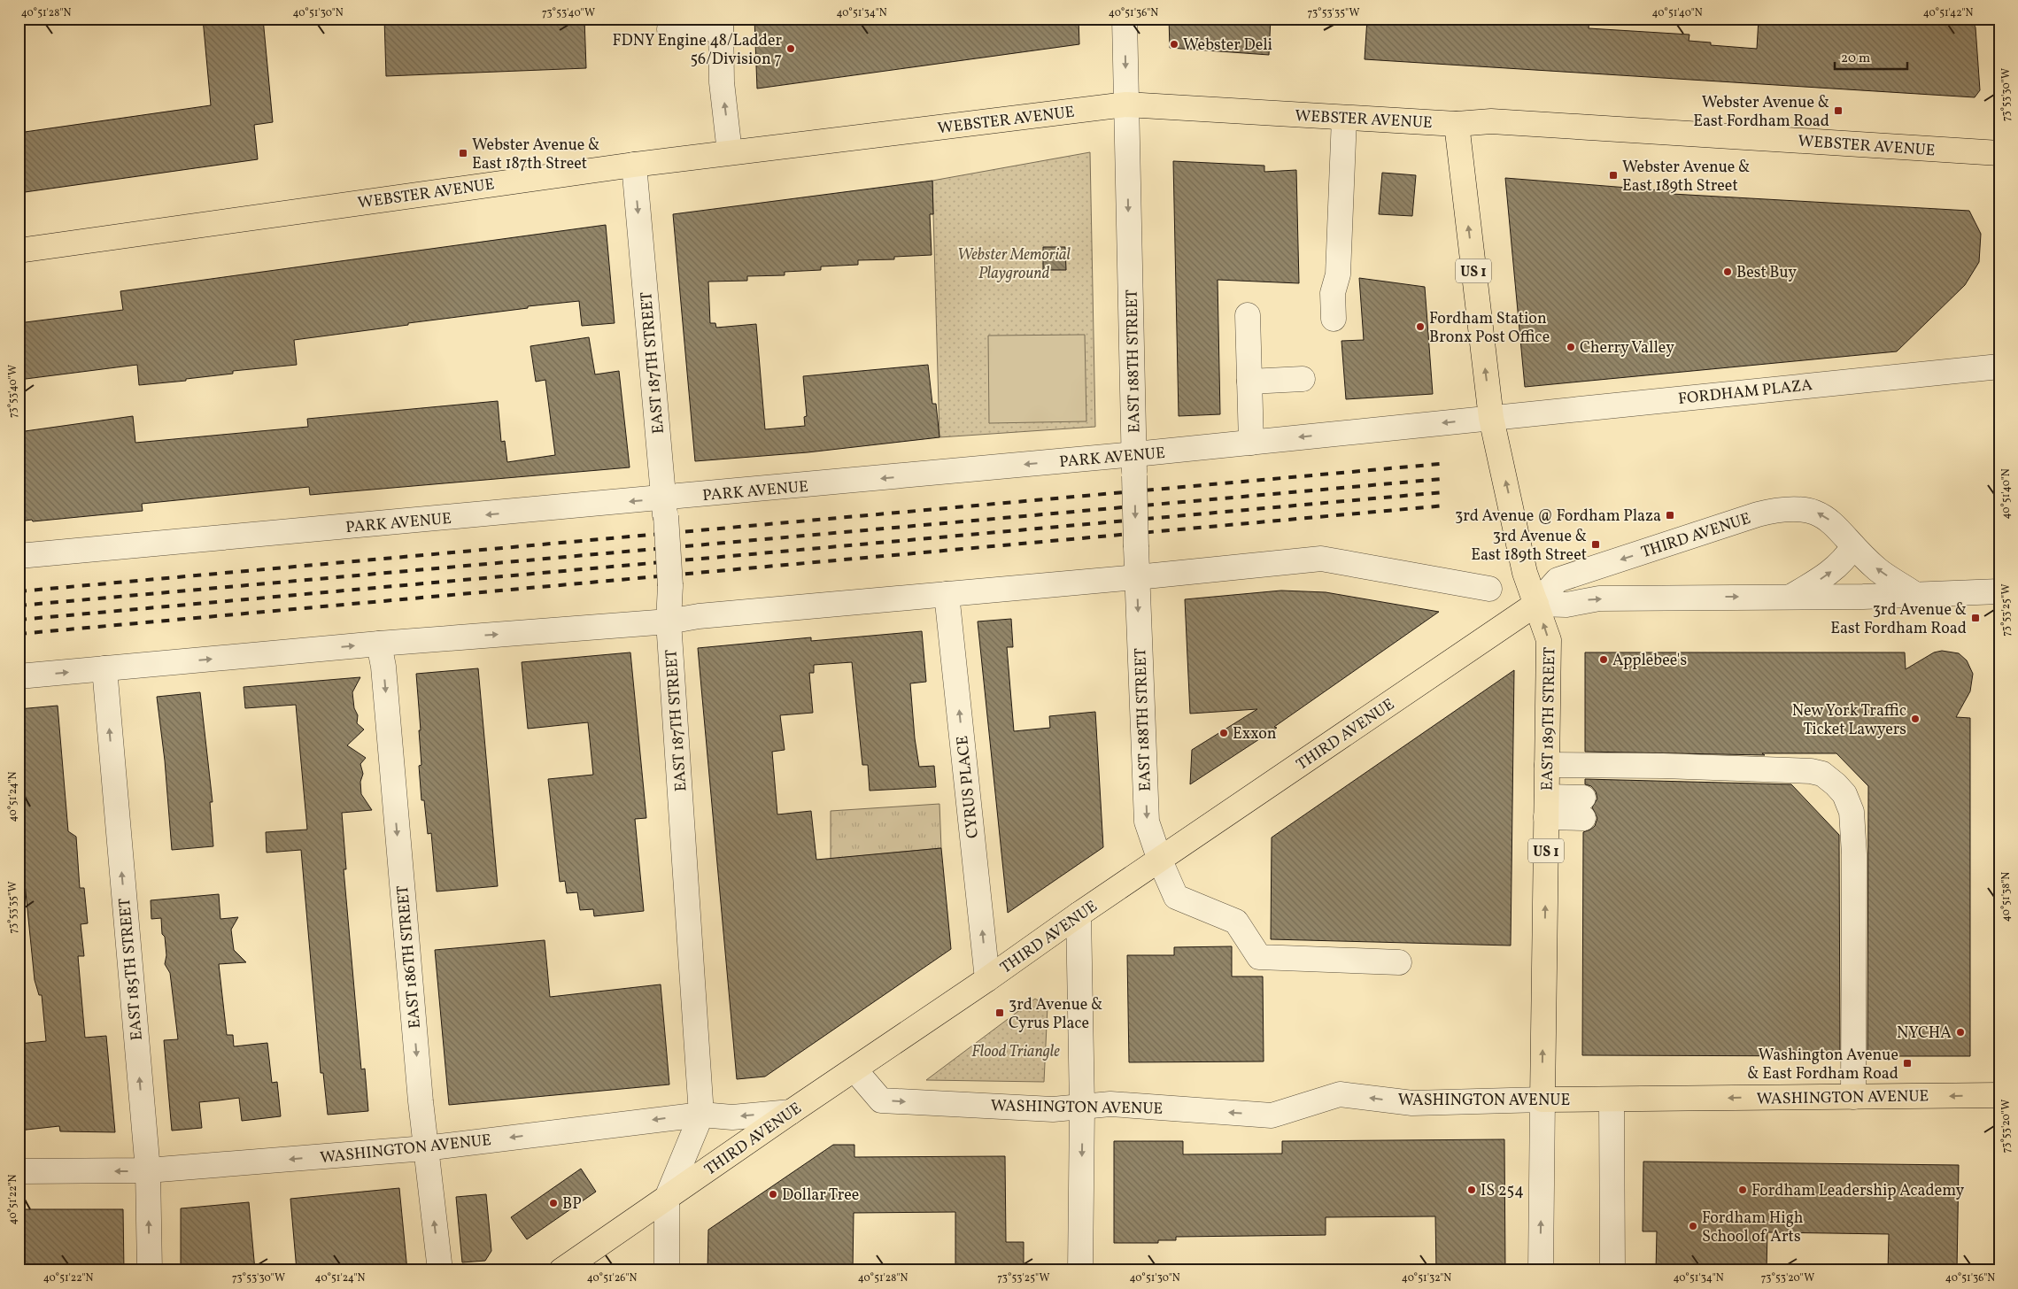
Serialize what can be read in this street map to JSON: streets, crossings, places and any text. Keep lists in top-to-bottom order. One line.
{"streets":{"main road":["WEBSTER AVENUE","US 1","THIRD AVENUE","EAST 189TH STREET","WASHINGTON AVENUE"],"street":["EAST 188TH STREET","EAST 187TH STREET","FORDHAM PLAZA","PARK AVENUE","CYRUS PLACE","EAST 186TH STREET","EAST 185TH STREET"]},"crossings":[["WEBSTER AVENUE","EAST 188TH STREET"],["WEBSTER AVENUE","EAST 187TH STREET"],["WEBSTER AVENUE","EAST 189TH STREET"],["EAST 188TH STREET","PARK AVENUE"],["EAST 188TH STREET","THIRD AVENUE"],["EAST 187TH STREET","PARK AVENUE"],["EAST 187TH STREET","THIRD AVENUE"],["EAST 187TH STREET","WASHINGTON AVENUE"],["FORDHAM PLAZA","PARK AVENUE"],["FORDHAM PLAZA","EAST 189TH STREET"],["PARK AVENUE","EAST 189TH STREET"],["THIRD AVENUE","EAST 189TH STREET"],["THIRD AVENUE","CYRUS PLACE"],["THIRD AVENUE","WASHINGTON AVENUE"],["EAST 189TH STREET","WASHINGTON AVENUE"],["EAST 186TH STREET","WASHINGTON AVENUE"],["EAST 185TH STREET","WASHINGTON AVENUE"]],"one_way":["EAST 189TH STREET","CYRUS PLACE","EAST 185TH STREET"],"parks":["Webster Memorial Playground","Flood Triangle"],"places":{"other":["Webster Deli","FDNY Engine 48/Ladder 56/Division 7","Best Buy","Fordham Station Bronx Post Office","Cherry Valley","Applebee's","New York Traffic Ticket Lawyers","Exxon","NYCHA","IS 254","Fordham Leadership Academy","Dollar Tree","BP","Fordham High School of Arts"],"transit":["Webster Avenue & East Fordham Road","Webster Avenue & East 187th Street","Webster Avenue & East 189th Street","3rd Avenue @ Fordham Plaza","3rd Avenue & East 189th Street","3rd Avenue & East Fordham Road","3rd Avenue & Cyrus Place","Washington Avenue & East Fordham Road"]},"scale_bar":"20 m","coordinates":["40°51'28\"N","40°51'30\"N","73°53'40\"W","40°51'34\"N","40°51'36\"N","73°53'35\"W","40°51'40\"N","40°51'42\"N","73°53'30\"W","73°53'25\"W","40°51'24\"N","40°51'38\"N","73°53'20\"W","40°51'22\"N","40°51'26\"N","40°51'32\"N"]}
